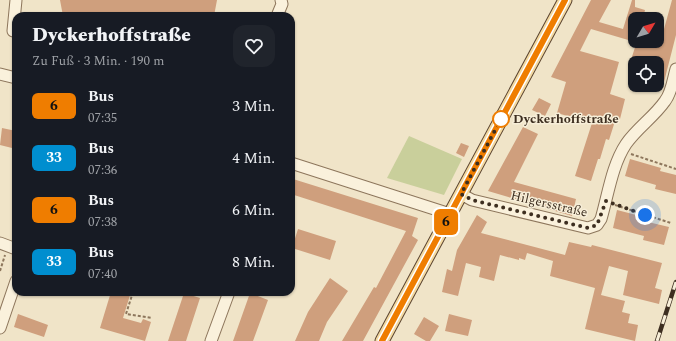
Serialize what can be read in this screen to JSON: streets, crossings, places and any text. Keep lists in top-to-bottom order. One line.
{"streets":{"street":["Hilgersstraße"]},"places":["Dyckerhoffstraße"],"lines":["bus line 6"],"north":"top right","page":{"on_map":"6","heading":["Dyckerhoffstraße","Zu Fuß · 3 Min. · 190 m"],"list":[{"mark":"6","name":"Bus","note":"07:35","value":"3 Min."},{"mark":"33","name":"Bus","note":"07:36","value":"4 Min."},{"mark":"6","name":"Bus","note":"07:38","value":"6 Min."},{"mark":"33","name":"Bus","note":"07:40","value":"8 Min."}]}}
